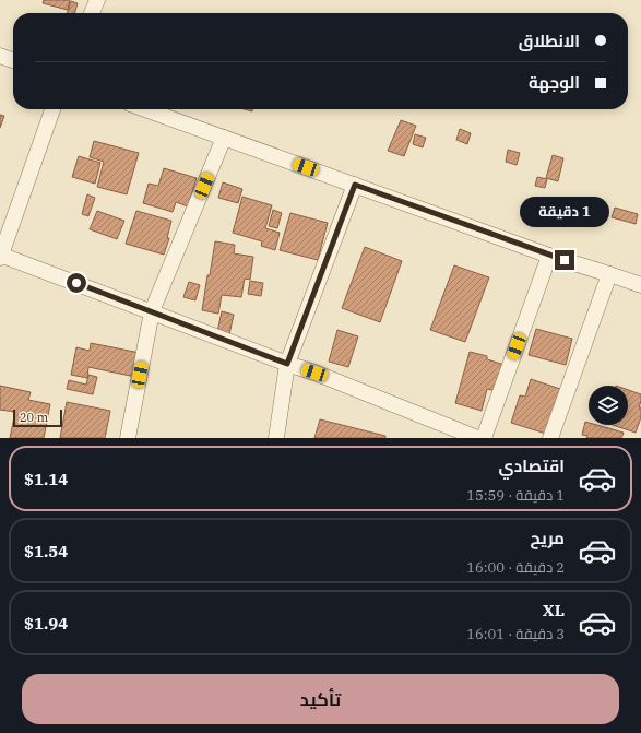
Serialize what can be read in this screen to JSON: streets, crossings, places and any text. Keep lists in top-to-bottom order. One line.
{"scale_bar":"20 m","page":{"banner":["الانطلاق","الوجهة"],"bubble":"1 دقيقة","scale":"20 m","list":[{"name":"اقتصادي","note":"1 دقيقة · 15:59","value":"$1.14"},{"name":"مريح","note":"2 دقيقة · 16:00","value":"$1.54"},{"name":"XL","note":"3 دقيقة · 16:01","value":"$1.94"}],"buttons":"تأكيد"}}
